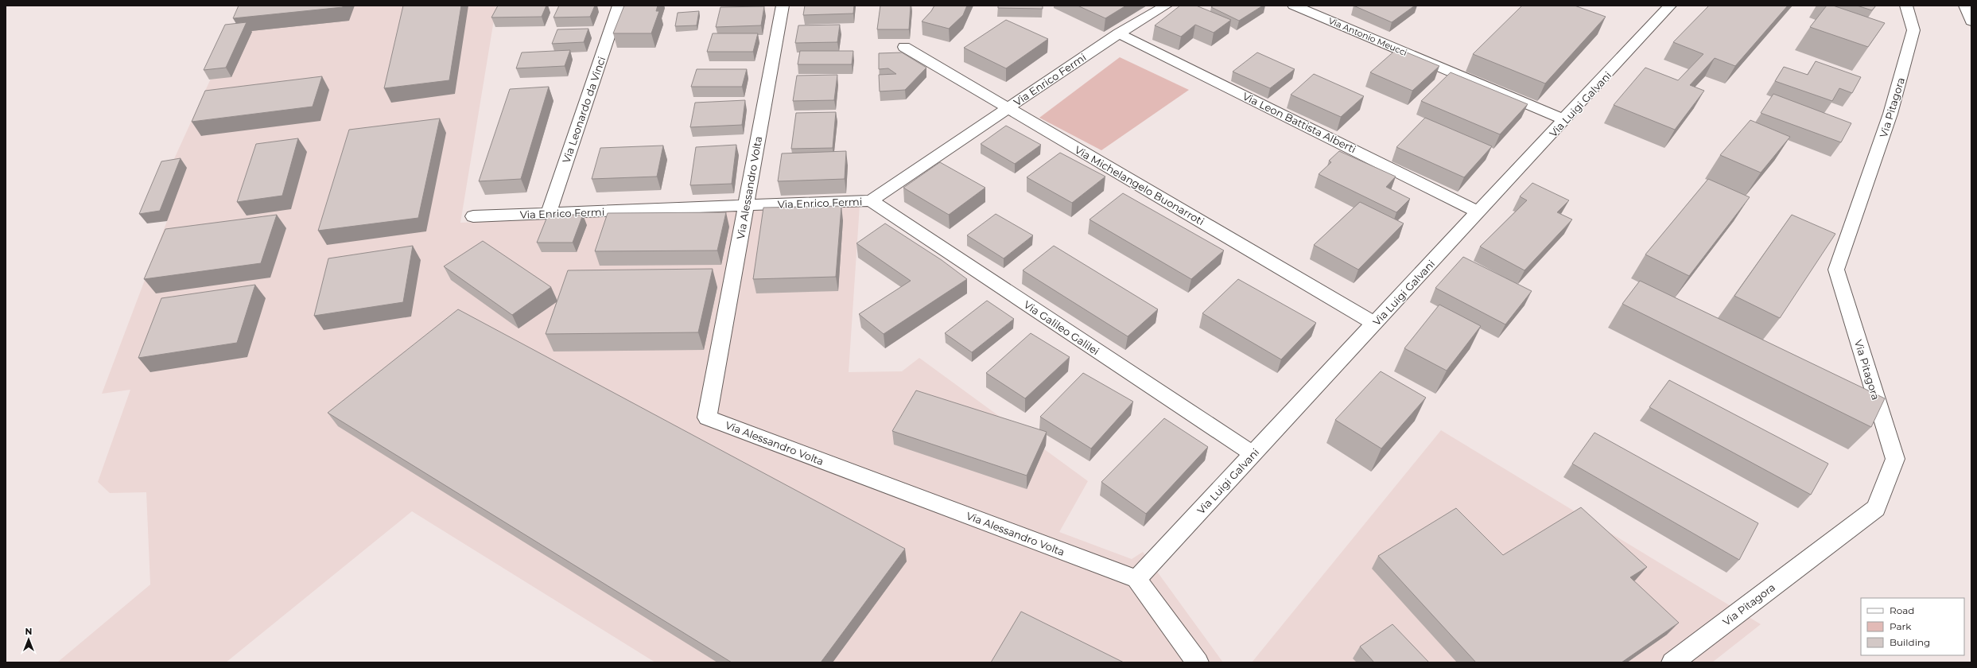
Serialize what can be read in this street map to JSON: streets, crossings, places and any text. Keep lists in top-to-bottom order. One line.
{"streets":{"main road":["Via Antonio Meucci","Via Enrico Fermi","Via Luigi Galvani","Via Pitagora","Via Leonardo da Vinci","Via Leon Battista Alberti","Via Michelangelo Buonarroti","Via Alessandro Volta","Via Galileo Galilei"]},"crossings":[["Via Antonio Meucci","Via Luigi Galvani"],["Via Enrico Fermi","Via Leonardo da Vinci"],["Via Enrico Fermi","Via Leon Battista Alberti"],["Via Enrico Fermi","Via Michelangelo Buonarroti"],["Via Enrico Fermi","Via Alessandro Volta"],["Via Enrico Fermi","Via Galileo Galilei"],["Via Luigi Galvani","Via Leon Battista Alberti"],["Via Luigi Galvani","Via Michelangelo Buonarroti"],["Via Luigi Galvani","Via Alessandro Volta"],["Via Luigi Galvani","Via Galileo Galilei"]],"legend":["Road","Park","Building"],"north":"top"}
